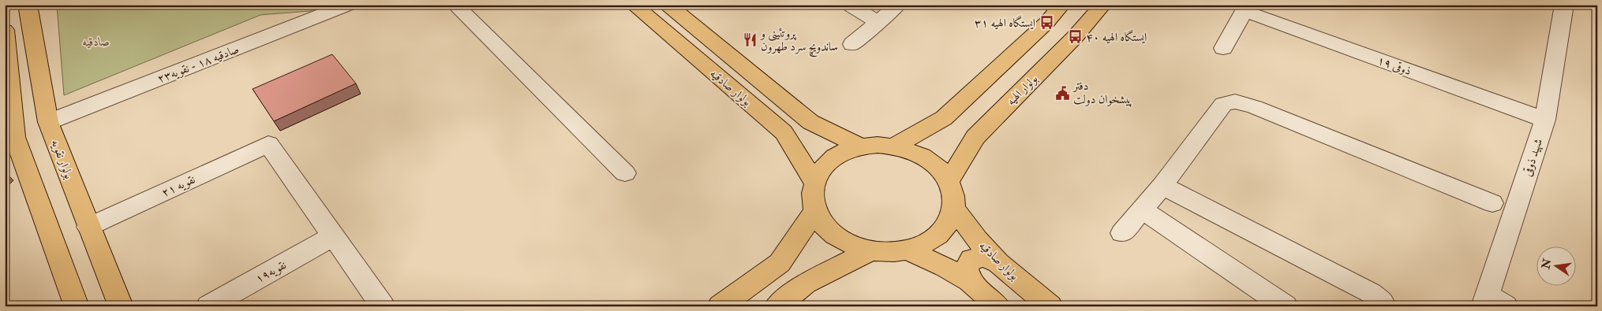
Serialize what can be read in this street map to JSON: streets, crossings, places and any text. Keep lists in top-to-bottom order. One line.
{"streets":{"main road":["بولوار صادقیه","بولوار الهیه","بولوار نقویه"],"street":["صادقیه ۱۸ - نقویه۲۳","ذوقی ۱۹","شهید ذوقی","نقویه ۲۱","نقویه۱۹"]},"crossings":[["صادقیه ۱۸ - نقویه۲۳","بولوار نقویه"],["ذوقی ۱۹","شهید ذوقی"],["بولوار صادقیه","بولوار الهیه"],["بولوار نقویه","نقویه ۲۱"],["نقویه ۲۱","نقویه۱۹"]],"parks":["صادقیه"],"places":{"bus stop":["ایستگاه الهیه ۳۱","ایستگاه الهیه ۴۰"],"restaurant":["پروتئینی و ساندویچ سرد طهرون"],"public building":["دفتر پیشخوان دولت"]},"north":"left"}
